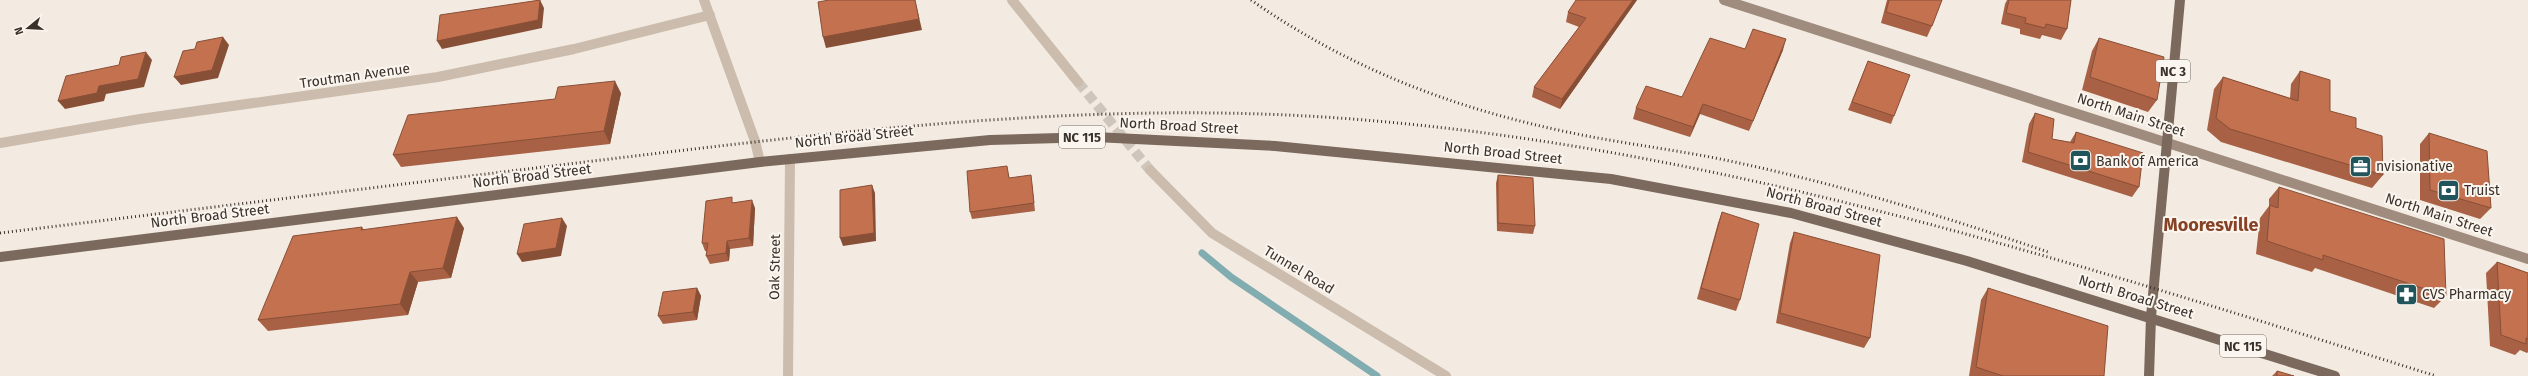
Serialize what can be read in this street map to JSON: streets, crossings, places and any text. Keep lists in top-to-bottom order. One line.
{"streets":{"main road":["NC 3","North Main Street","North Broad Street","NC 115"],"street":["Troutman Avenue","Oak Street","Tunnel Road"]},"crossings":[["NC 3","North Main Street"],["NC 3","North Broad Street"],["North Broad Street","Oak Street"]],"districts":["Mooresville"],"places":{"bank":["Bank of America","Truist"],"office":["nvisionative"],"pharmacy":["CVS Pharmacy"]},"north":"left"}
